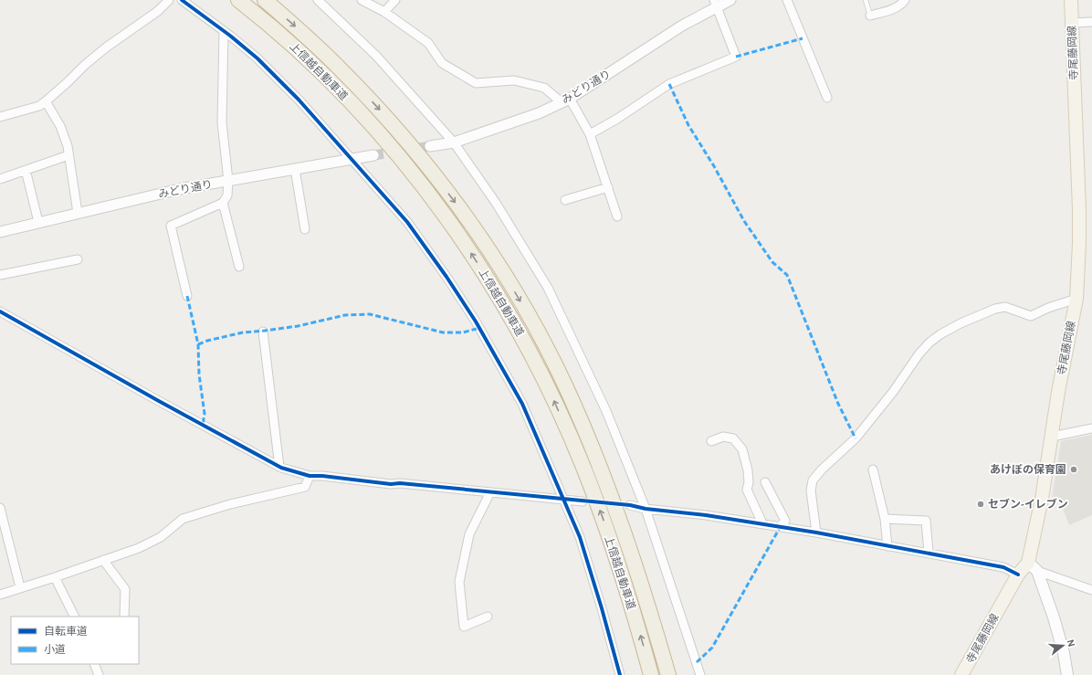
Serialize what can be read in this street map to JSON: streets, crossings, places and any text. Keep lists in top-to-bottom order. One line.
{"streets":{"highway":["上信越自動車道"],"main road":["寺尾藤岡線"],"street":["みどり通り"]},"places":["あけぼの保育園","セブン-イレブン"],"legend":["自転車道","小道"],"north":"right"}
